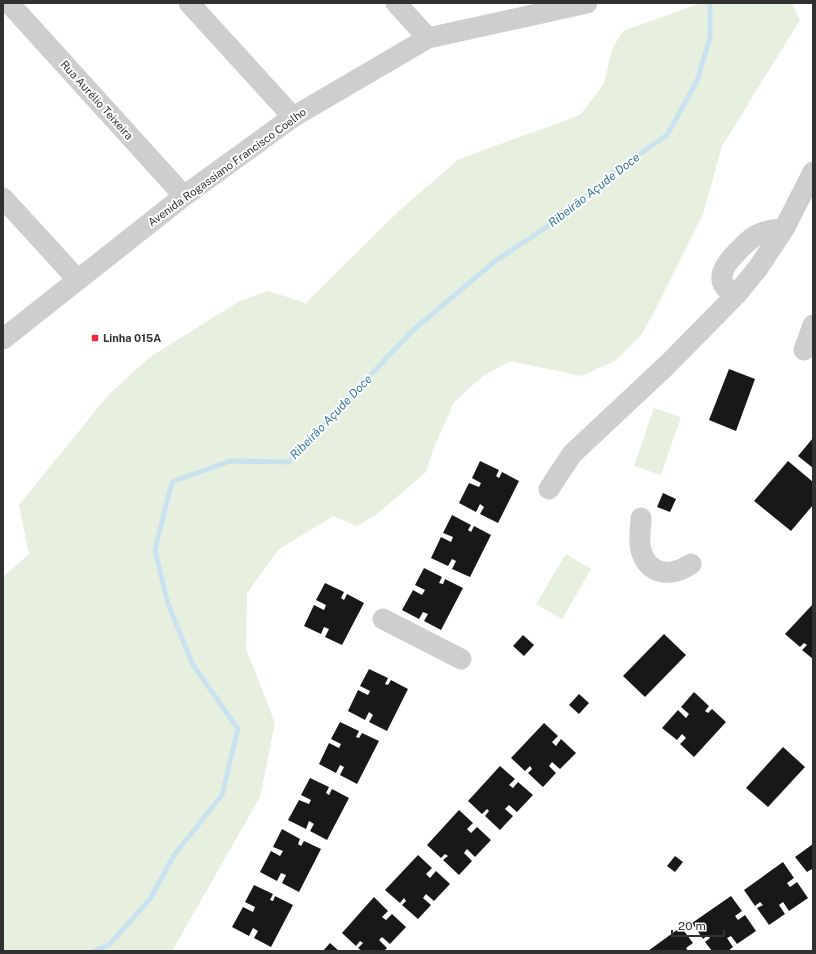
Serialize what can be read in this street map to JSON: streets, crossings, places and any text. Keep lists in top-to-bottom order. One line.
{"streets":{"street":["Rua Aurélio Teixeira","Avenida Rogassiano Francisco Coelho"]},"crossings":[["Rua Aurélio Teixeira","Avenida Rogassiano Francisco Coelho"]],"water":["Ribeirão Açude Doce"],"places":{"transit":["Linha 015A"]},"scale_bar":"20 m"}
